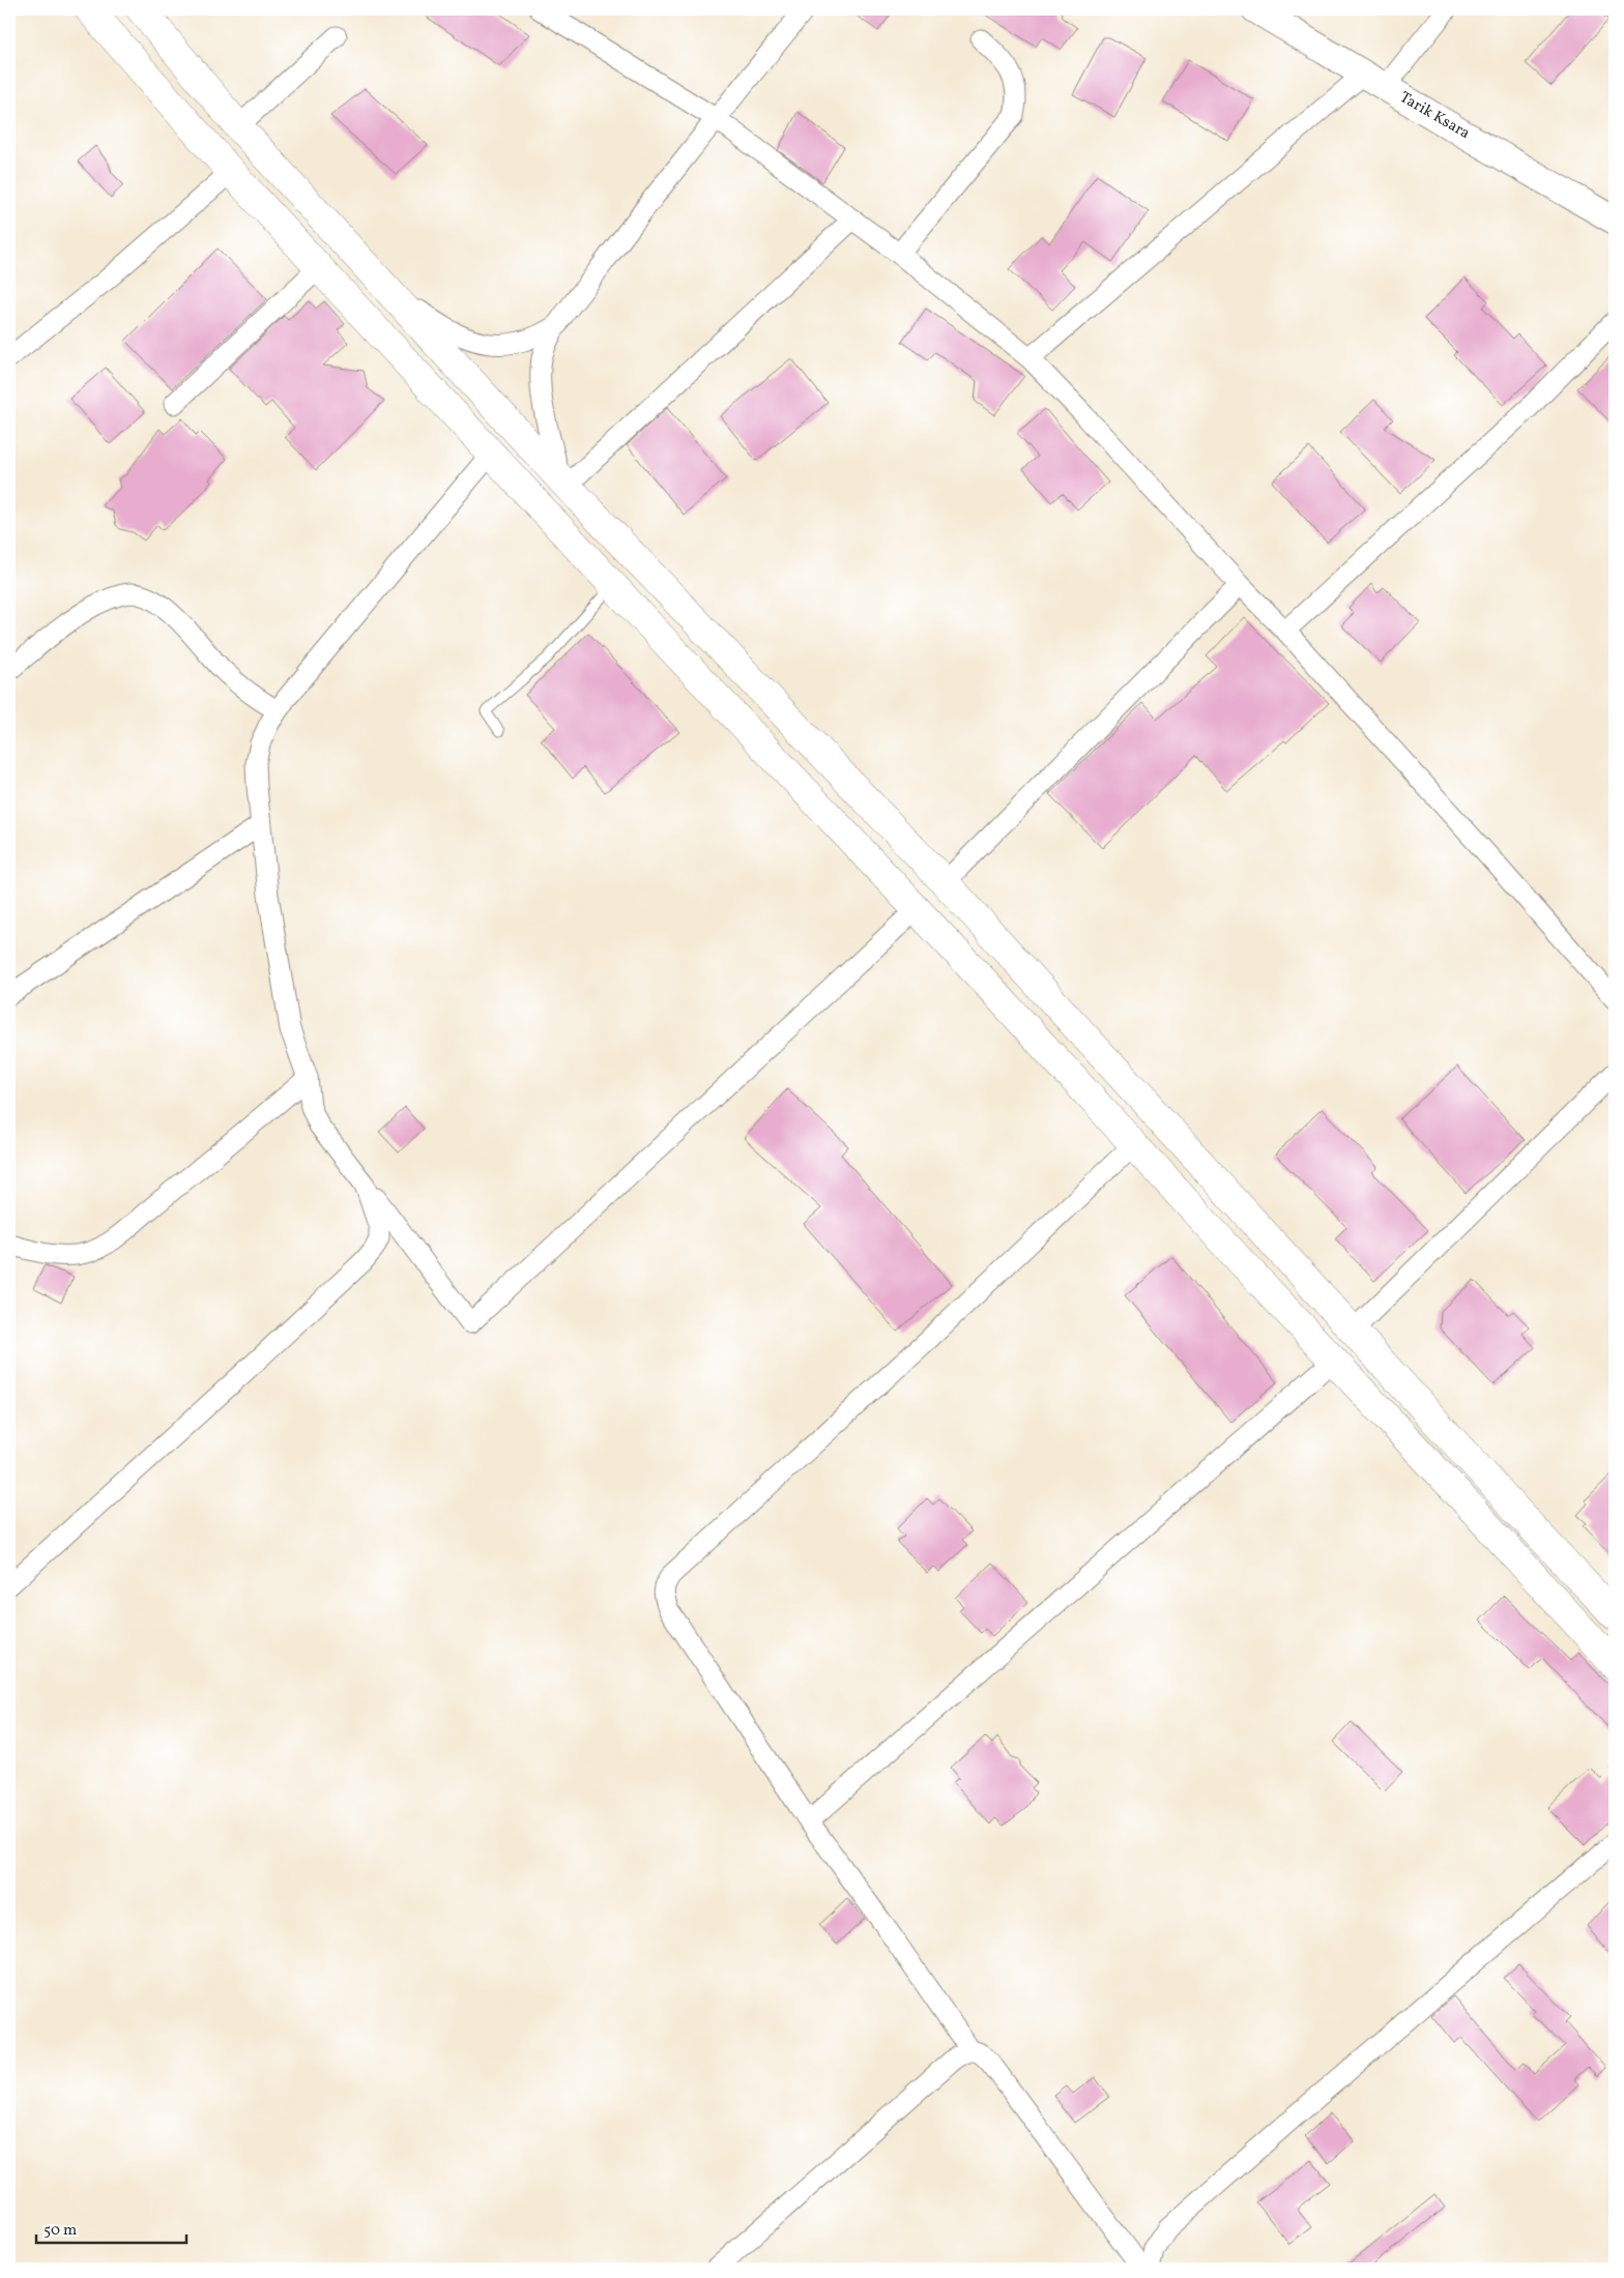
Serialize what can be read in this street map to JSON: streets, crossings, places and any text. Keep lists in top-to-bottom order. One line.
{"streets":{"main road":["Tarik Ksara"]},"scale_bar":"50 m"}
